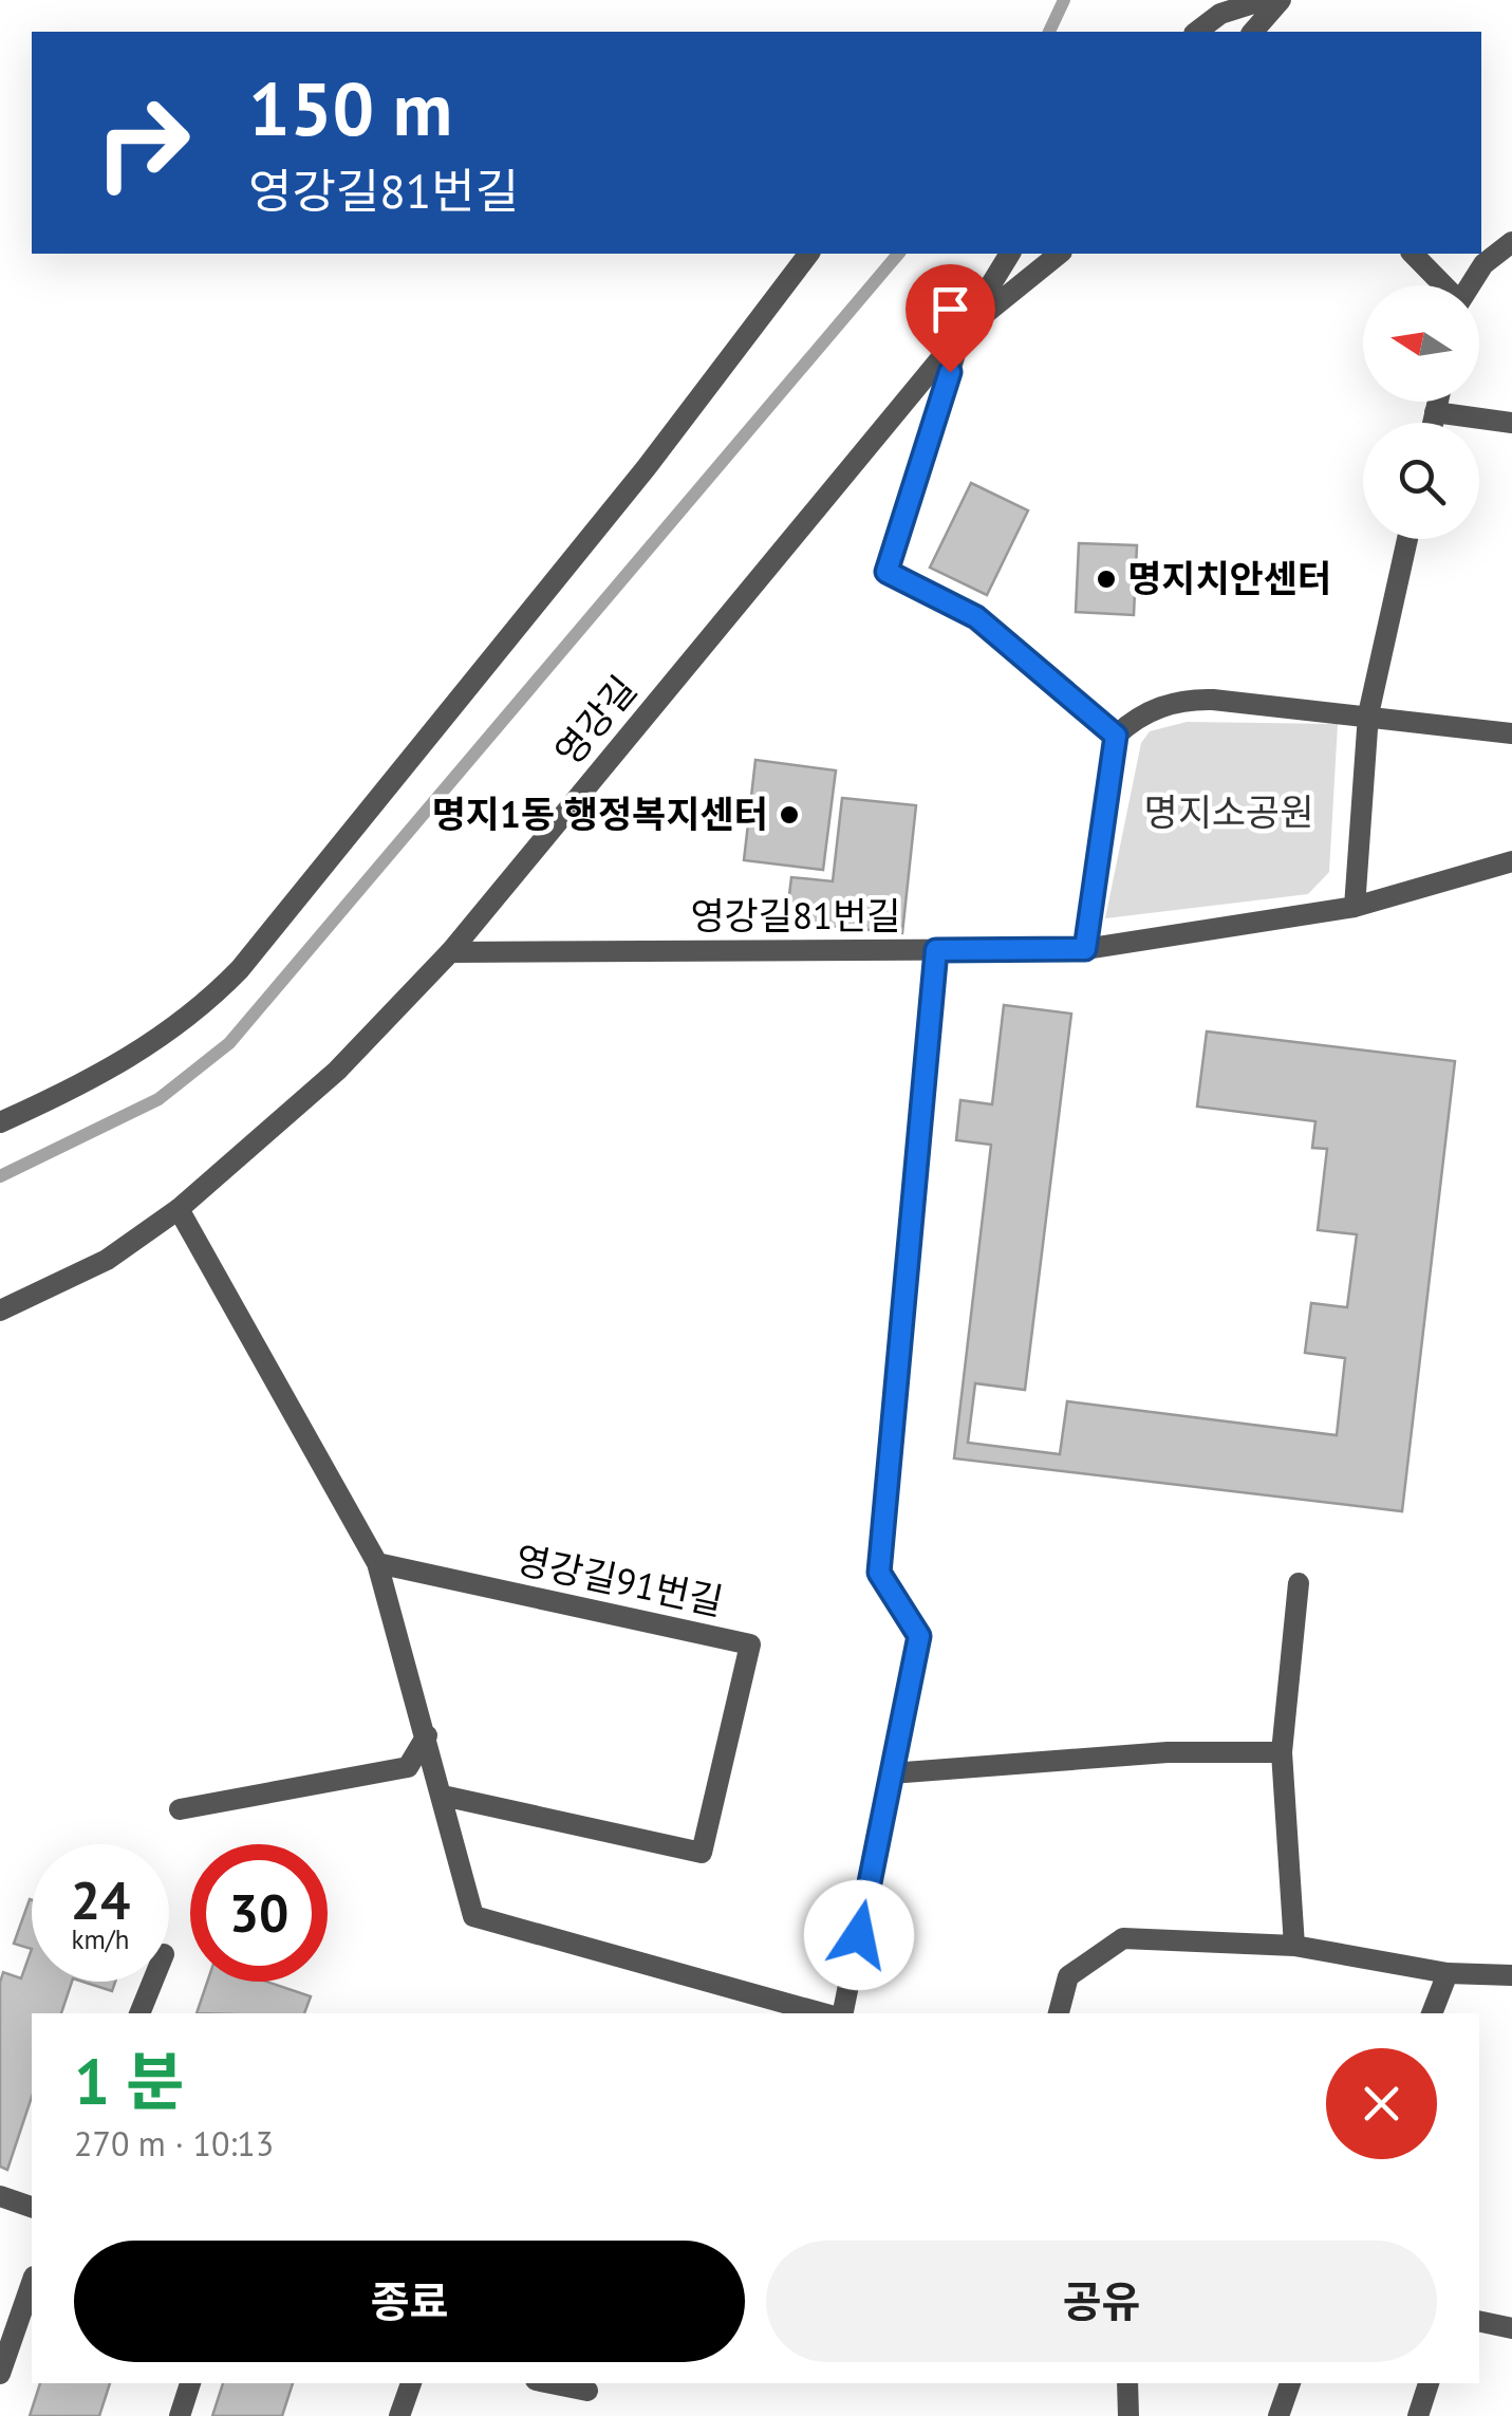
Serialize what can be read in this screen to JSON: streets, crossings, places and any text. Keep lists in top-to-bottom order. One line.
{"streets":{"street":["영강길","영강길81번길","영강길91번길"]},"crossings":[["영강길","영강길81번길"]],"parks":["명지소공원"],"places":["명지치안센터","명지1동 행정복지센터"],"north":"left","page":{"turn":["150 m","영강길81번길"],"speed":"24 km/h","limit":"30","heading":["1 분","270 m · 10:13"],"buttons":["종료","공유"]}}
